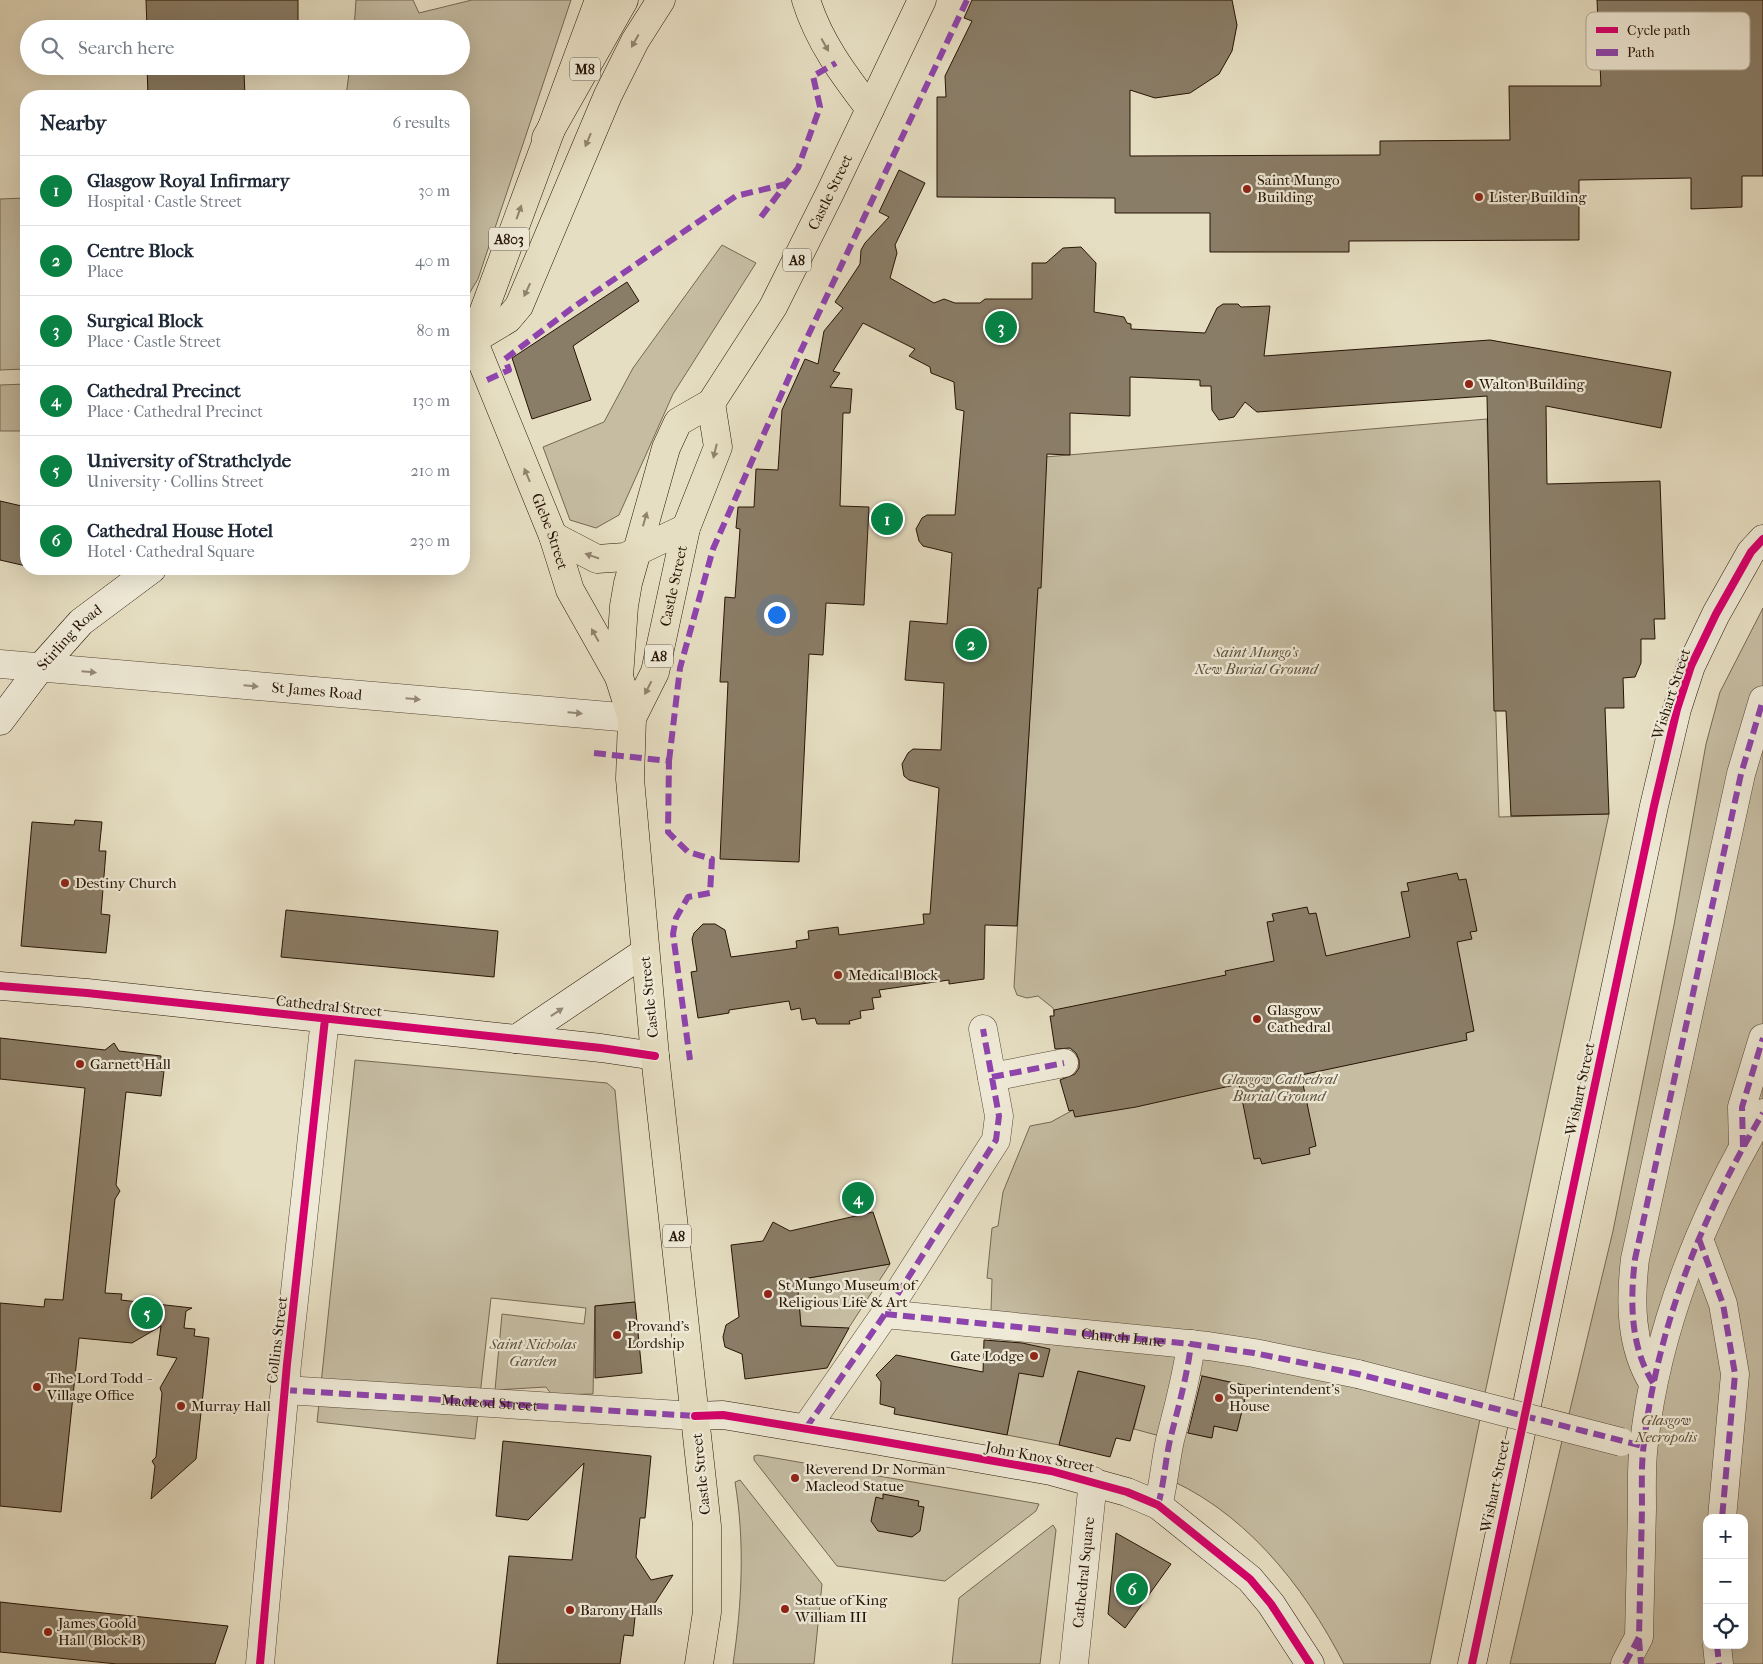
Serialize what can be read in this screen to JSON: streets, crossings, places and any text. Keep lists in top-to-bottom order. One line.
{"streets":{"main road":["M8","Castle Street","A803","A8","Glebe Street"],"street":["Stirling Road","St James Road","Wishart Street","Cathedral Street","Church Lane","Collins Street","Macleod Street","John Knox Street","Cathedral Square"]},"crossings":[["M8","A803"],["Castle Street","Glebe Street"],["Castle Street","St James Road"],["Castle Street","Cathedral Street"],["Castle Street","Macleod Street"],["Castle Street","John Knox Street"],["Glebe Street","St James Road"],["Stirling Road","St James Road"],["Cathedral Street","Collins Street"],["Collins Street","Macleod Street"],["Macleod Street","John Knox Street"],["John Knox Street","Cathedral Square"]],"one_way":["Glebe Street","St James Road"],"parks":["Saint Mungo's New Burial Ground","Glasgow Cathedral Burial Ground","Saint Nicholas Garden","Glasgow Necropolis"],"places":["Saint Mungo Building","Lister Building","Walton Building","Destiny Church","Medical Block","Glasgow Cathedral","Garnett Hall","St Mungo Museum of Religious Life & Art","Provand's Lordship","Gate Lodge","The Lord Todd - Village Office","Superintendent's House","Murray Hall","Reverend Dr Norman Macleod Statue","Statue of King William III","Barony Halls","James Goold Hall (Block B)"],"legend":["Cycle path","Path"],"page":{"search":"Search here","heading":["Nearby","6 results"],"list":[{"mark":"1","name":"Glasgow Royal Infirmary","note":"Hospital · Castle Street","value":"30 m"},{"mark":"2","name":"Centre Block","note":"Place","value":"40 m"},{"mark":"3","name":"Surgical Block","note":"Place · Castle Street","value":"80 m"},{"mark":"4","name":"Cathedral Precinct","note":"Place · Cathedral Precinct","value":"130 m"},{"mark":"5","name":"University of Strathclyde","note":"University · Collins Street","value":"210 m"},{"mark":"6","name":"Cathedral House Hotel","note":"Hotel · Cathedral Square","value":"230 m"}],"pins":["3","1","2","4","5","6"],"map_buttons":["+","−"]}}
